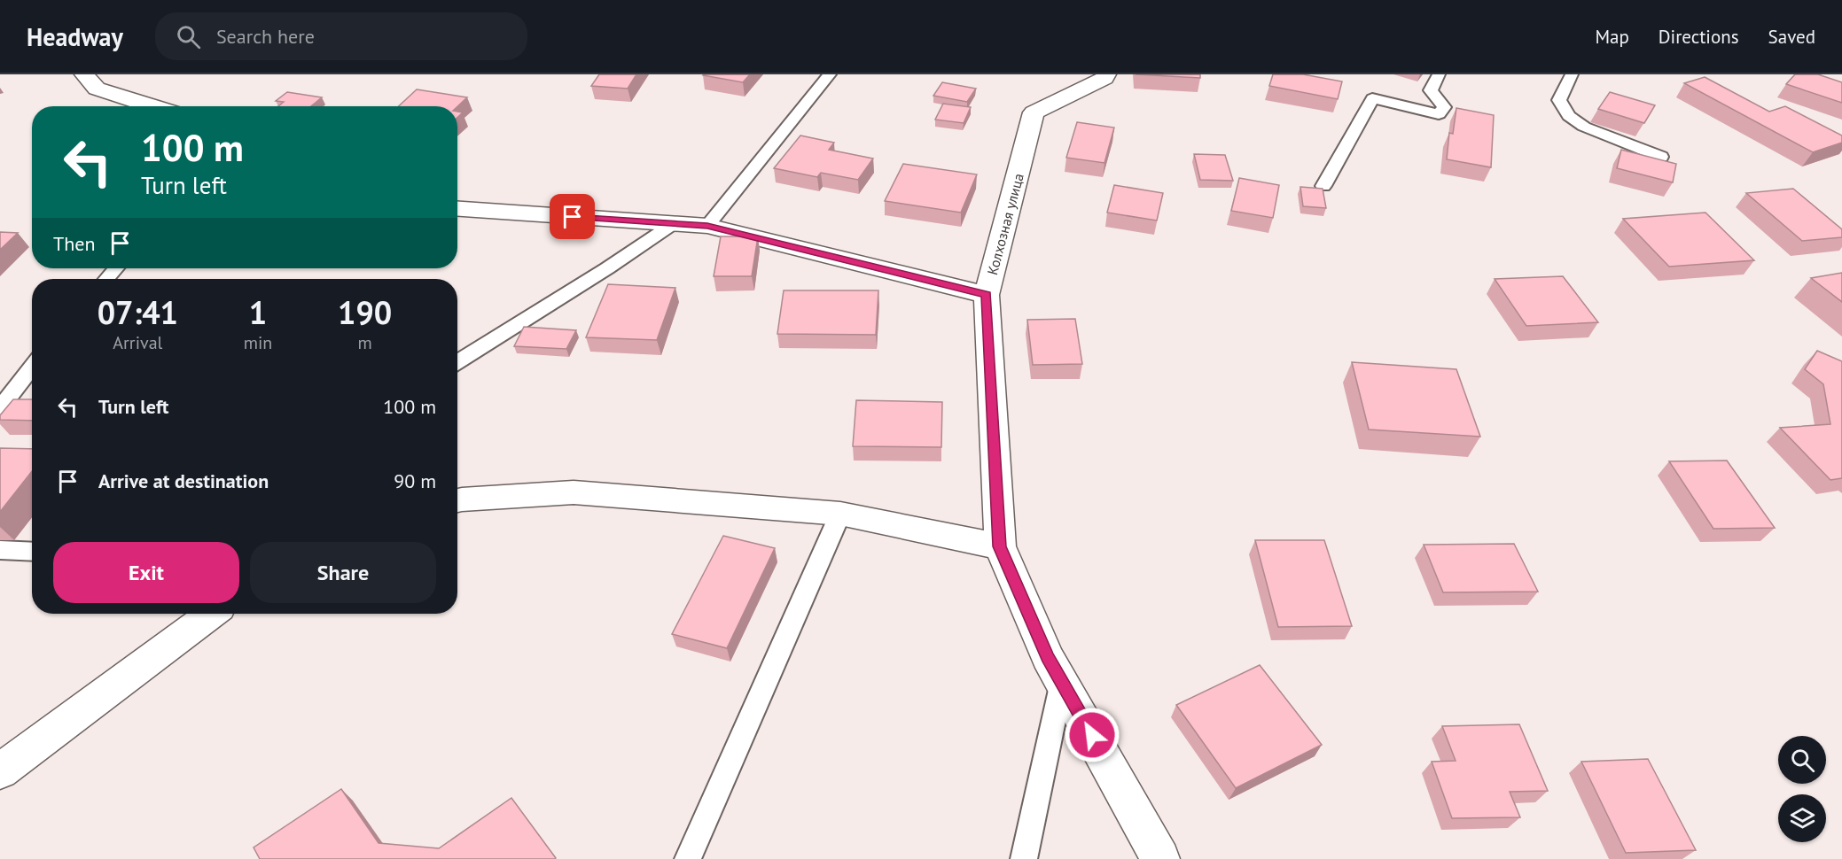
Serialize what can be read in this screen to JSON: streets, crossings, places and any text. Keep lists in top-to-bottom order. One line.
{"streets":{"street":["Колхозная улица"]},"page":{"header":"Headway","search":"Search here","nav":["Map","Directions","Saved"],"turn":["100 m","Turn left"],"then":"Then","eta":["07:41","Arrival","1","min","190","m"],"list":[{"name":"Turn left","value":"100 m"},{"name":"Arrive at destination","value":"90 m"}],"buttons":["Exit","Share"]}}
